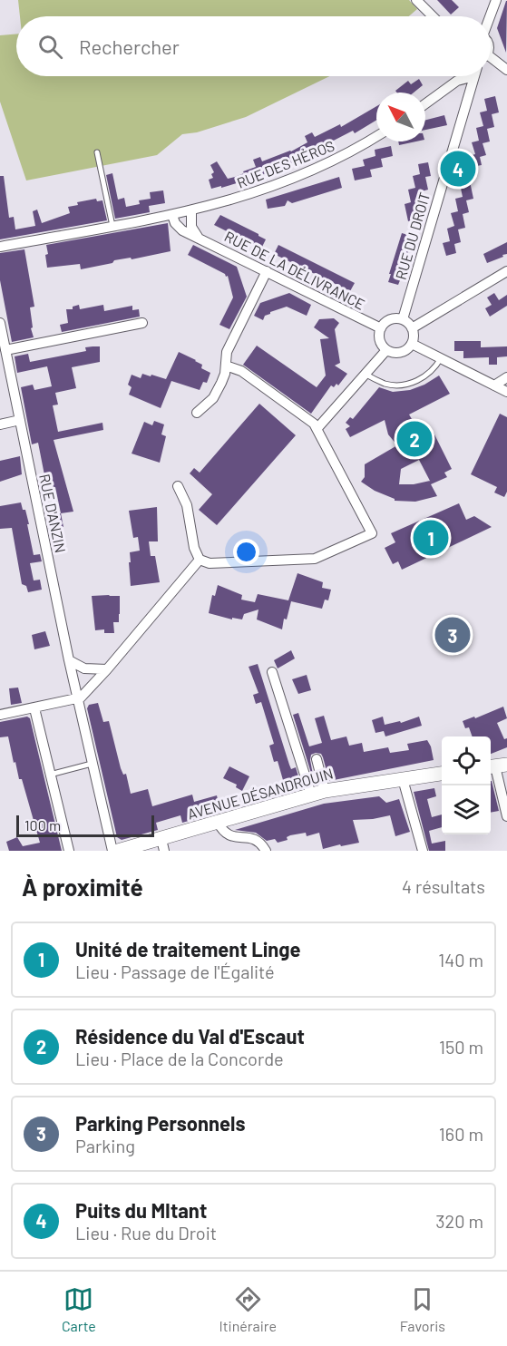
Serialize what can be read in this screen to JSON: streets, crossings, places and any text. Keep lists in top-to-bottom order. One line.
{"streets":{"main road":["AVENUE DÉSANDROUIN"],"street":["RUE DES HÉROS","RUE DU DROIT","RUE DE LA DÉLIVRANCE","RUE D'ANZIN"]},"crossings":[["RUE DES HÉROS","RUE DE LA DÉLIVRANCE"],["RUE DU DROIT","RUE DE LA DÉLIVRANCE"]],"scale_bar":"100 m","north":"top left","page":{"search":"Rechercher","pins":["4","2","1","3"],"scale":"100 m","heading":["À proximité","4 résultats"],"list":[{"mark":"1","name":"Unité de traitement Linge","note":"Lieu · Passage de l'Égalité","value":"140 m"},{"mark":"2","name":"Résidence du Val d'Escaut","note":"Lieu · Place de la Concorde","value":"150 m"},{"mark":"3","name":"Parking Personnels","note":"Parking","value":"160 m"},{"mark":"4","name":"Puits du MItant","note":"Lieu · Rue du Droit","value":"320 m"}],"nav":["Carte","Itinéraire","Favoris"]}}
